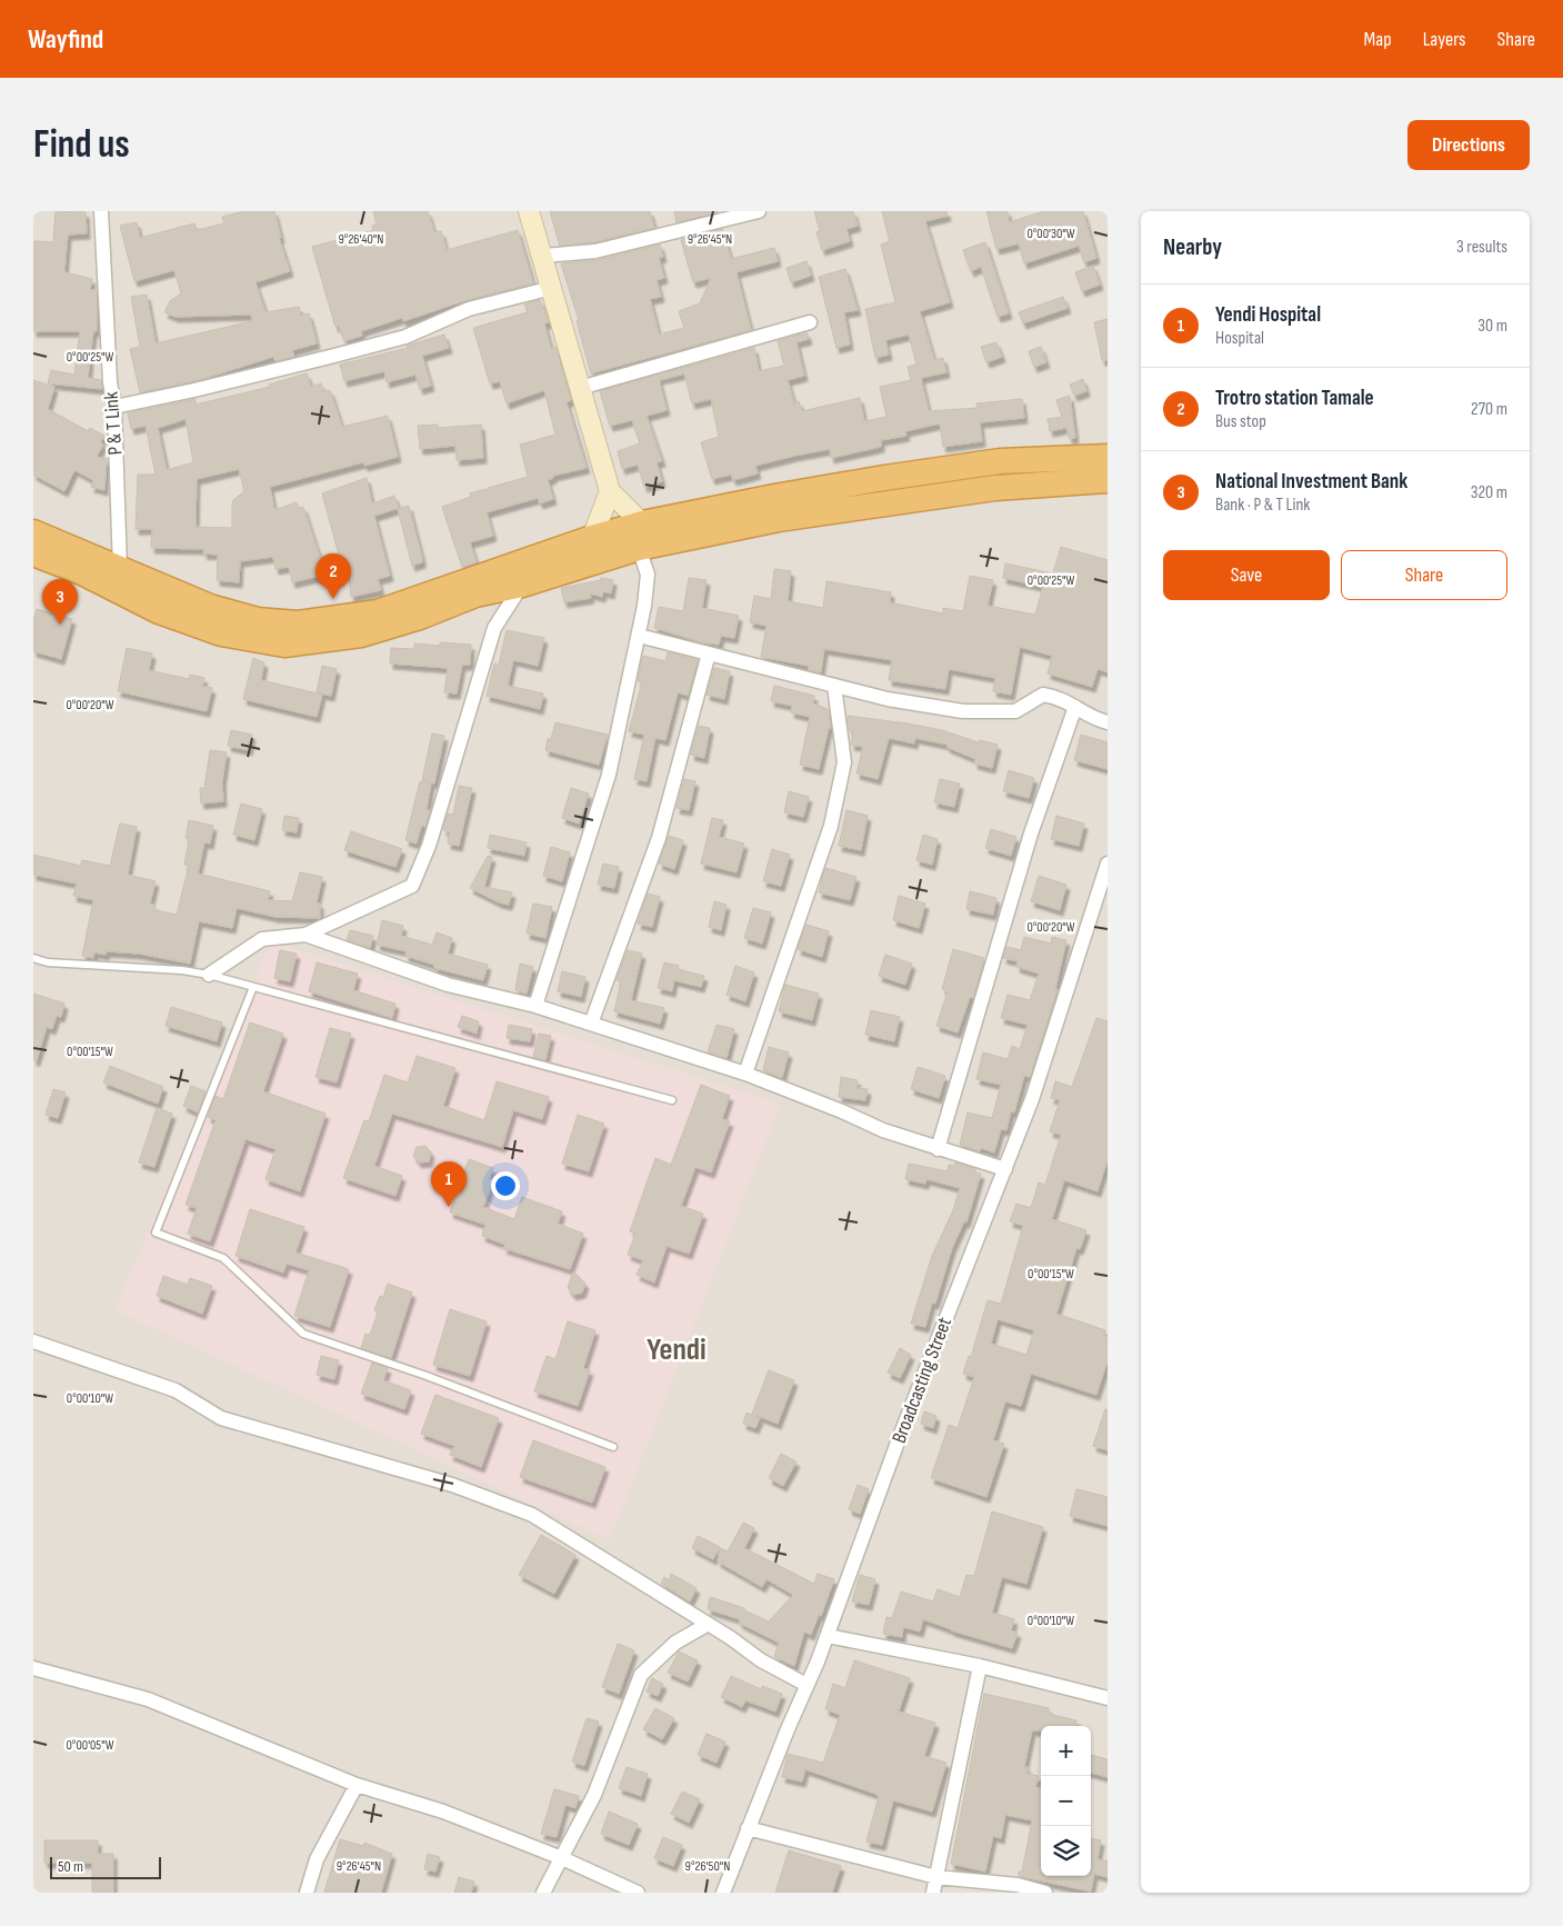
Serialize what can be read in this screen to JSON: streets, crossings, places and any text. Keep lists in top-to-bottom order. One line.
{"streets":{"street":["P & T Link","Broadcasting Street"]},"districts":["Yendi"],"scale_bar":"50 m","page":{"header":"Wayfind","nav":["Map","Layers","Share"],"buttons":["Directions",["Save","Share"]],"title":"Find us","heading":["Nearby","3 results"],"list":[{"mark":"1","name":"Yendi Hospital","note":"Hospital","value":"30 m"},{"mark":"2","name":"Trotro station Tamale","note":"Bus stop","value":"270 m"},{"mark":"3","name":"National Investment Bank","note":"Bank · P & T Link","value":"320 m"}],"pins":["2","3","1"],"map_buttons":["+","−"],"scale":"50 m"},"coordinates":["0°00'30\"W","9°26'40\"N","9°26'45\"N","0°00'25\"W","0°00'20\"W","0°00'15\"W","0°00'10\"W","0°00'05\"W","9°26'50\"N"]}
